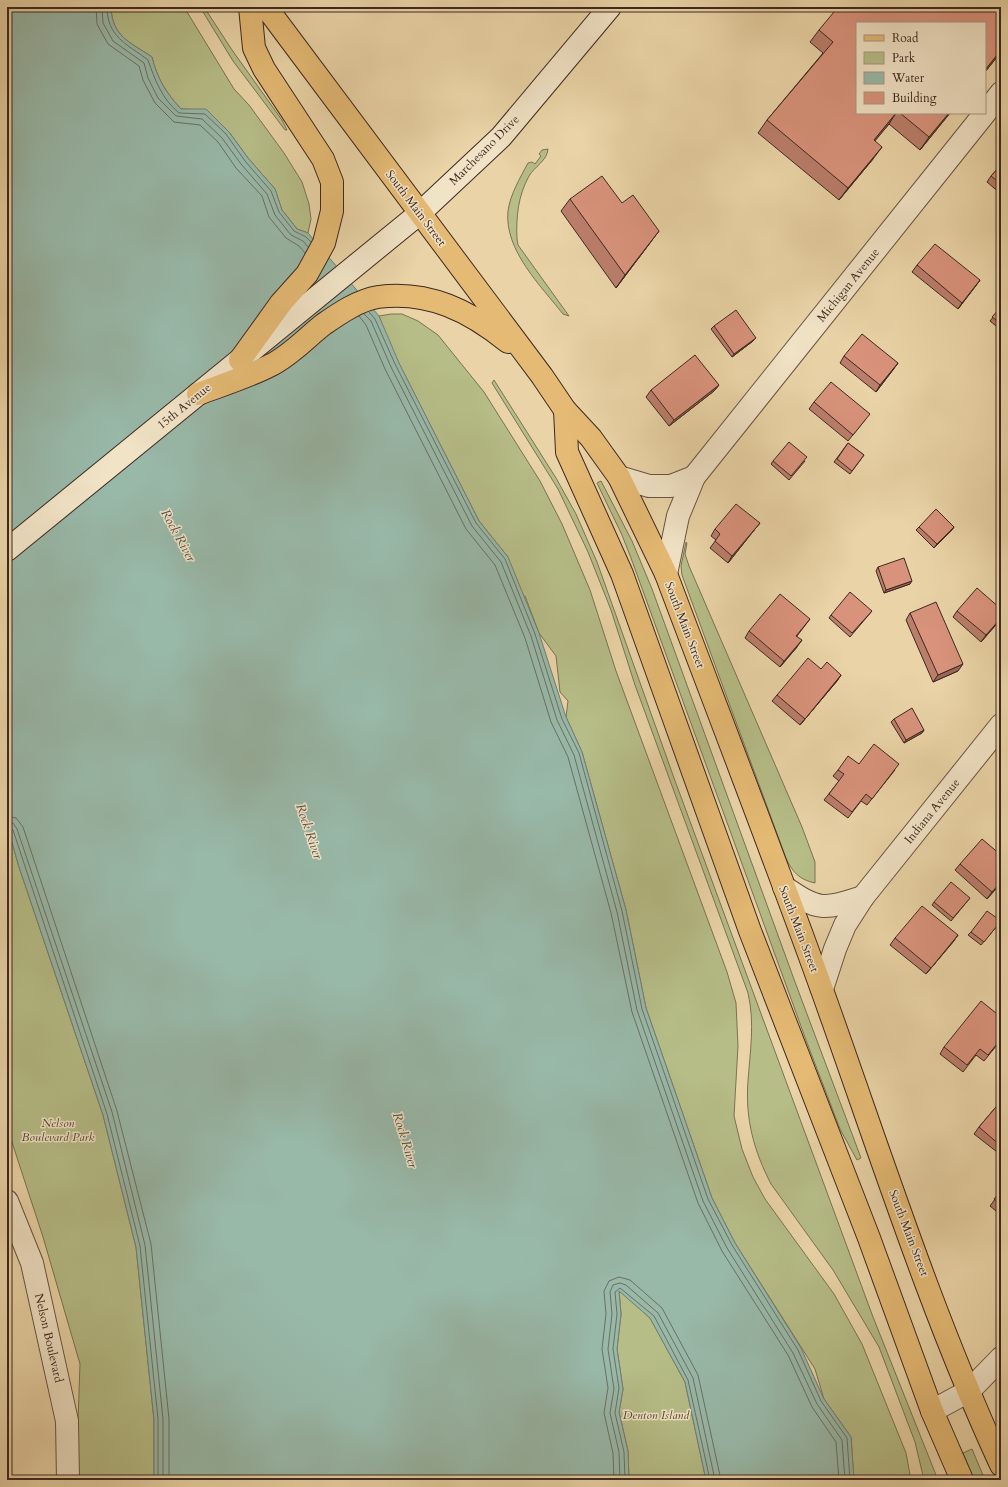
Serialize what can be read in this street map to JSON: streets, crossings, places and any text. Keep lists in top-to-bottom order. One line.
{"streets":{"main road":["South Main Street"],"street":["Marchesano Drive","Michigan Avenue","15th Avenue","Indiana Avenue","Nelson Boulevard"]},"crossings":[["Marchesano Drive","South Main Street"],["Marchesano Drive","15th Avenue"],["South Main Street","Michigan Avenue"],["South Main Street","Indiana Avenue"]],"water":["Rock River"],"parks":["Nelson Boulevard Park","Denton Island"],"legend":["Road","Park","Water","Building"]}
